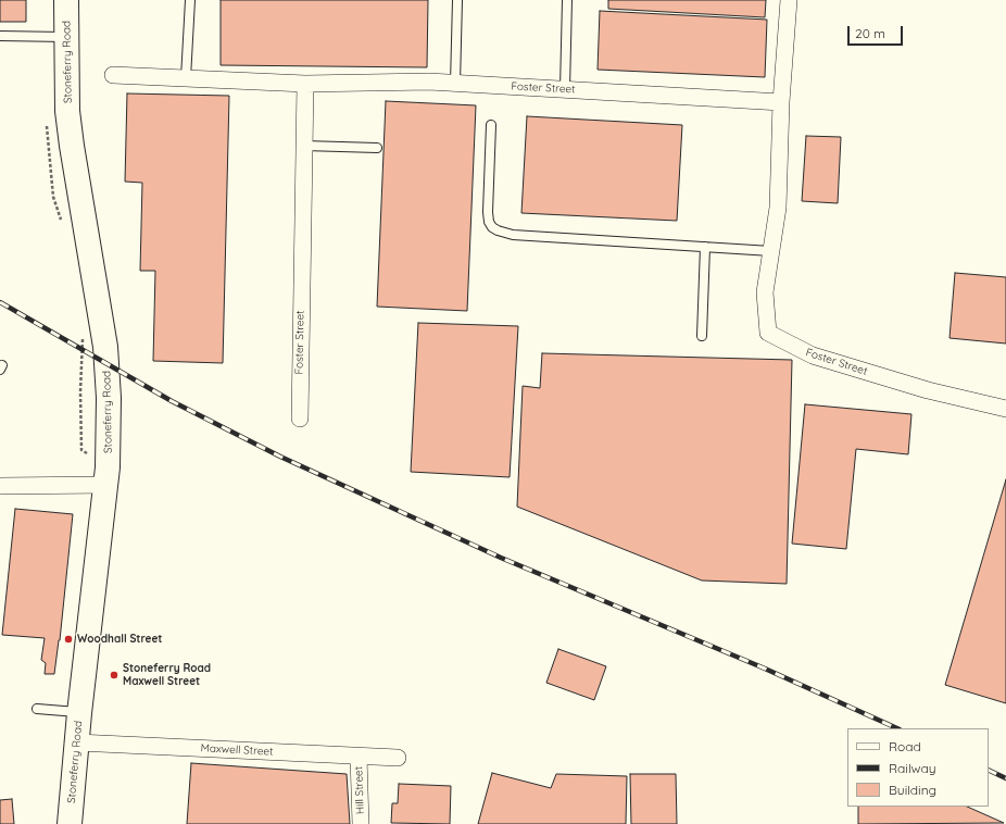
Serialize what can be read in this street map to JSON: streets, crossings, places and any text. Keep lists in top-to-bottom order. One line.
{"streets":{"highway":["Stoneferry Road"],"street":["Foster Street","Maxwell Street","Hill Street"]},"crossings":[["Stoneferry Road","Maxwell Street"],["Maxwell Street","Hill Street"]],"places":["Woodhall Street","Stoneferry Road Maxwell Street"],"legend":["Road","Railway","Building"],"scale_bar":"20 m"}
